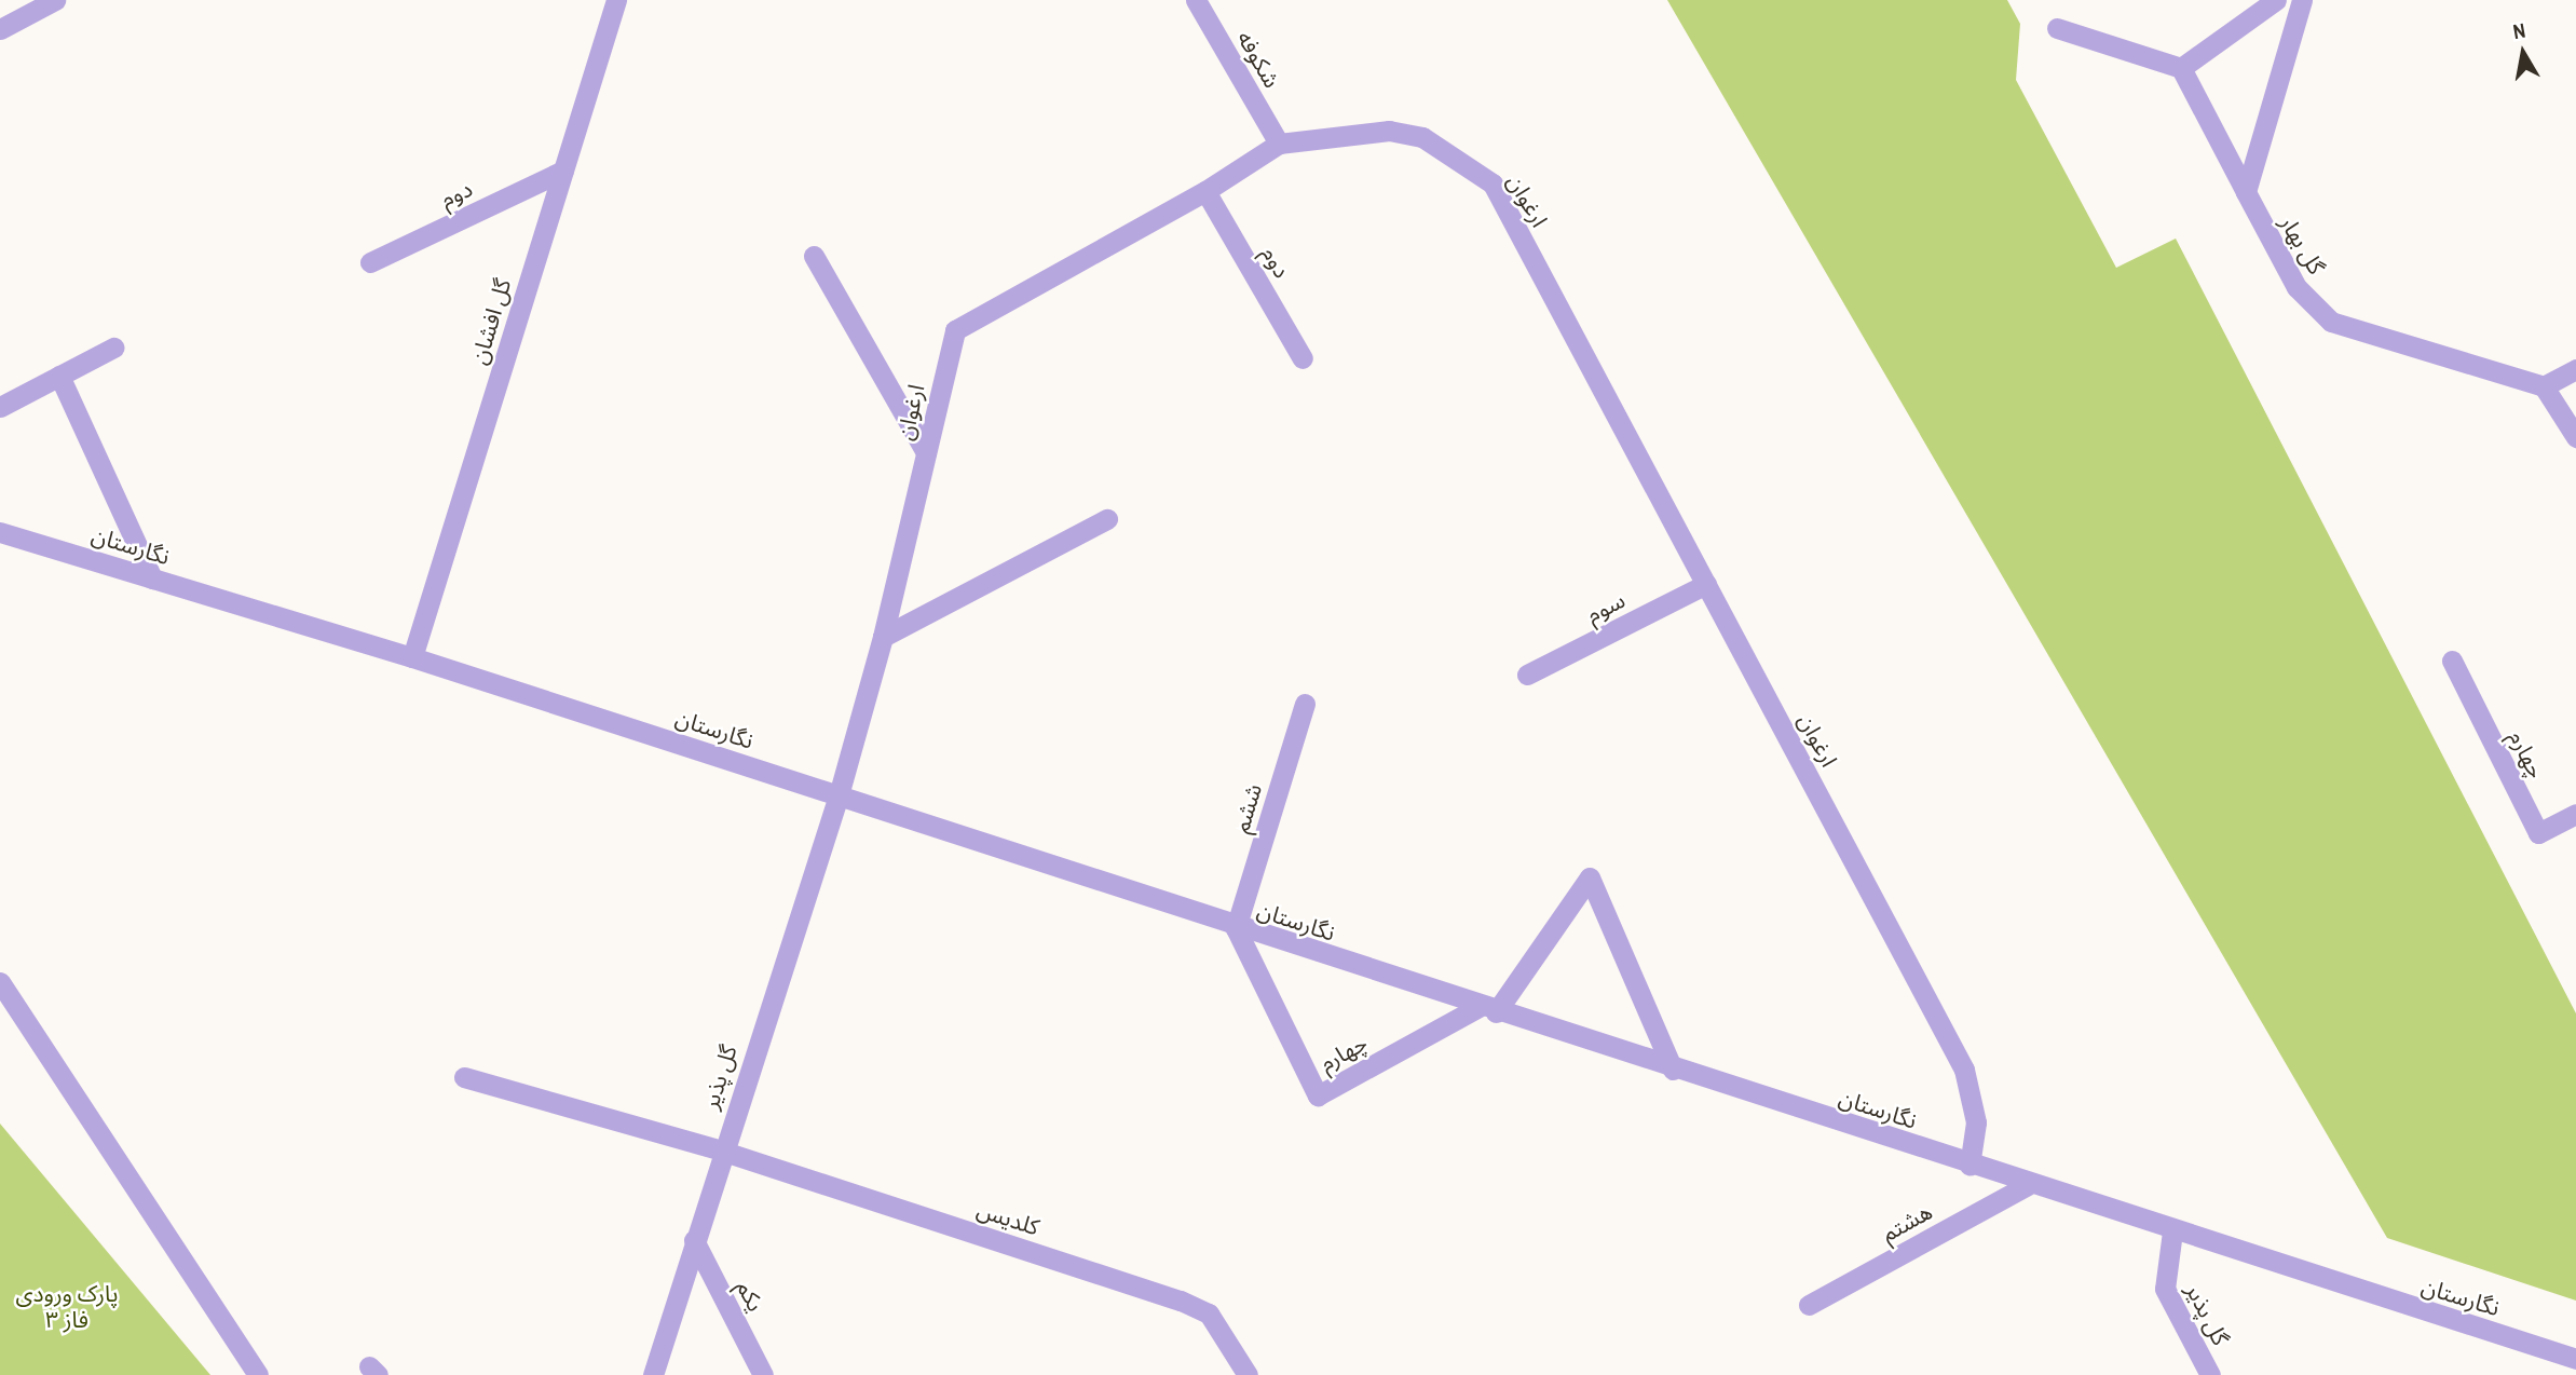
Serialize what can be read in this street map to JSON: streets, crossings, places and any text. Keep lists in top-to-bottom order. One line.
{"streets":{"street":["شکوفه","دوم","ارغوان","گل بهار","گل افشان","نگارستان","سوم","چهارم","ششم","گل پذیر","کلدیس","هشتم","یکم"]},"crossings":[["شکوفه","ارغوان"],["دوم","ارغوان"],["دوم","گل افشان"],["ارغوان","نگارستان"],["ارغوان","سوم"],["ارغوان","گل پذیر"],["گل افشان","نگارستان"],["نگارستان","چهارم"],["نگارستان","ششم"],["نگارستان","گل پذیر"],["نگارستان","هشتم"],["چهارم","ششم"],["گل پذیر","کلدیس"],["گل پذیر","یکم"]],"parks":["پارک ورودی فاز ۳"],"north":"top"}
